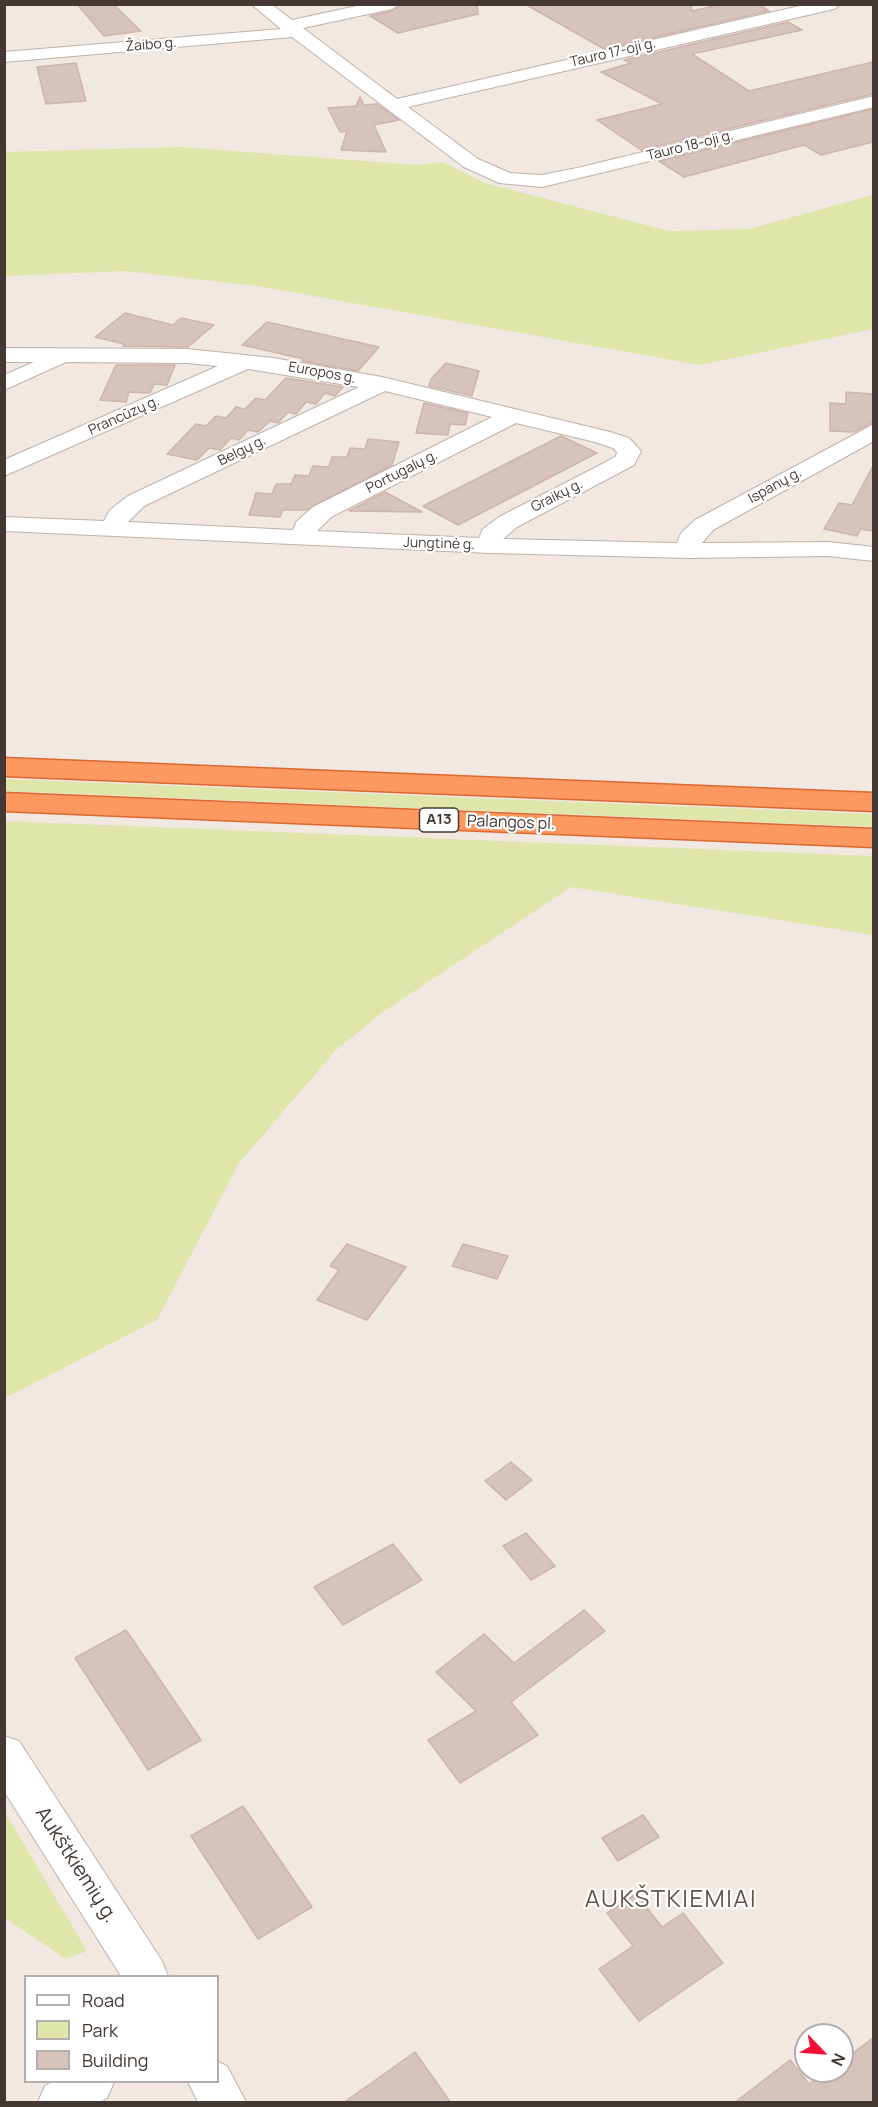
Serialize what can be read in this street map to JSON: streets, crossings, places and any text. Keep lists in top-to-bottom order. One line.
{"streets":{"highway":["A13","Palangos pl."],"street":["Žaibo g.","Tauro 17-oji g.","Tauro 18-oji g.","Europos g.","Prancūzų g.","Belgų g.","Portugalų g.","Ispanų g.","Graikų g.","Jungtinė g.","Aukštkiemių g."]},"crossings":[["Tauro 17-oji g.","Tauro 18-oji g."],["Europos g.","Prancūzų g."],["Europos g.","Belgų g."],["Europos g.","Portugalų g."],["Europos g.","Graikų g."],["Belgų g.","Jungtinė g."],["Portugalų g.","Jungtinė g."],["Ispanų g.","Jungtinė g."],["Graikų g.","Jungtinė g."]],"districts":["AUKŠTKIEMIAI"],"legend":["Road","Park","Building"],"north":"bottom right"}
